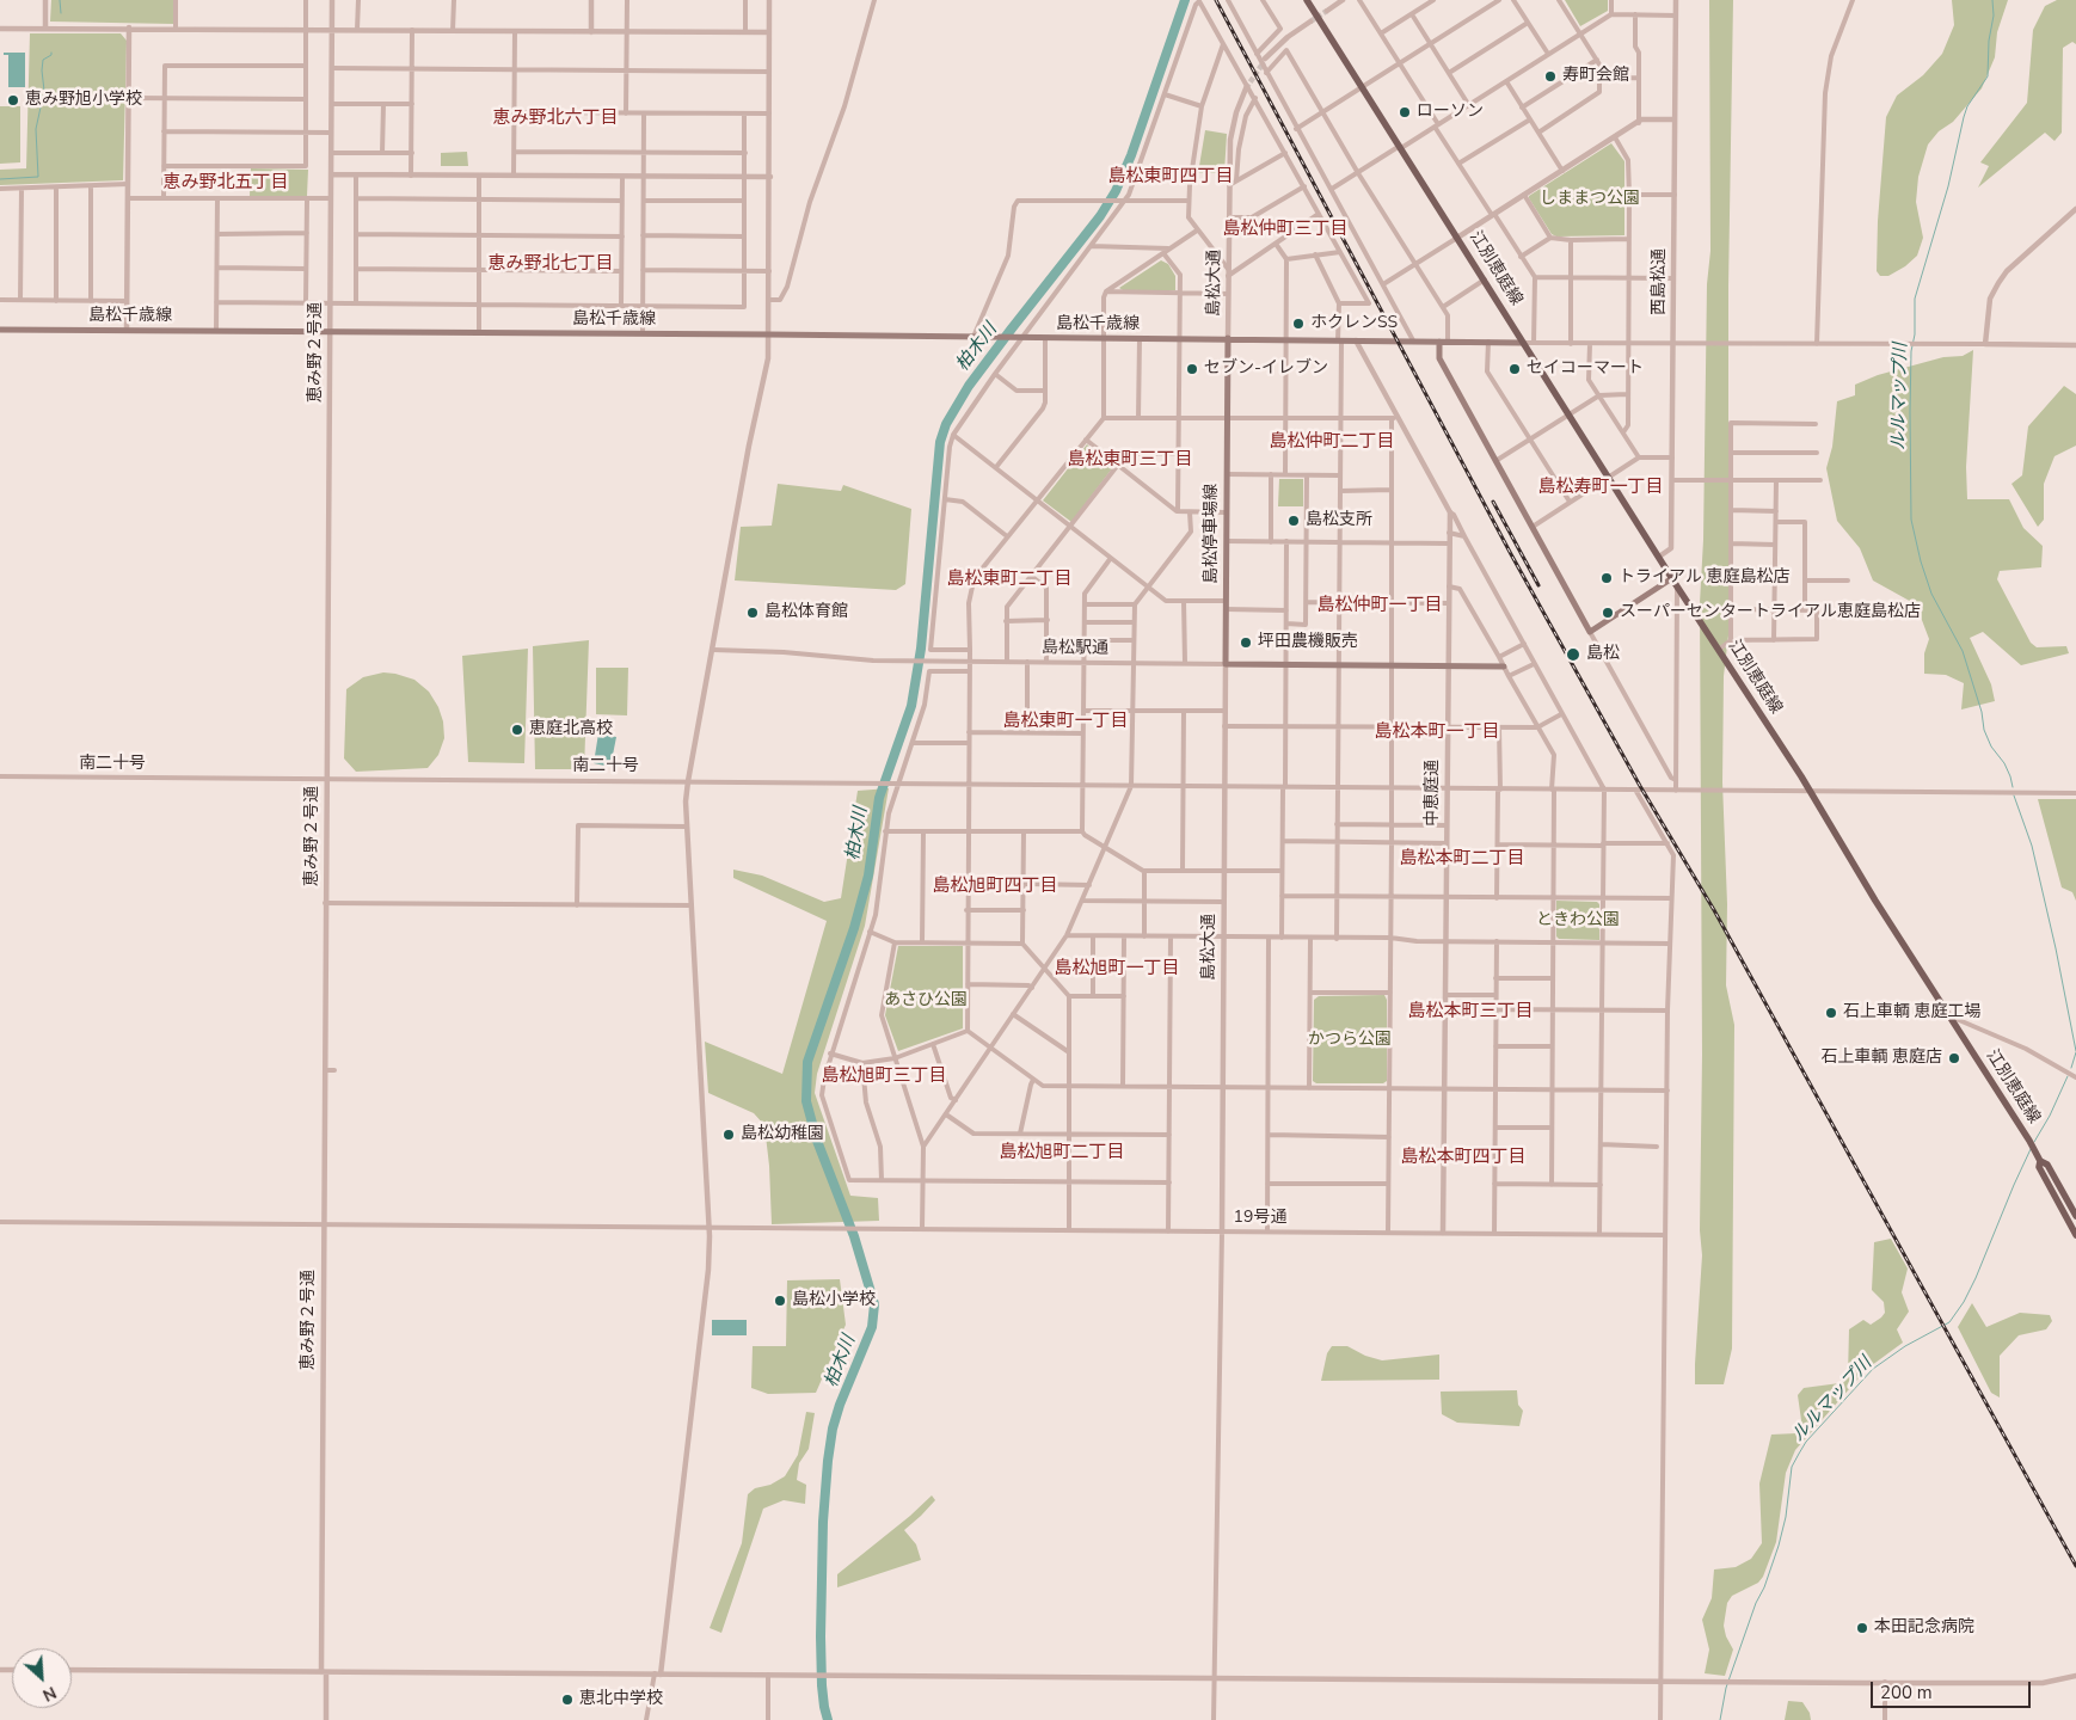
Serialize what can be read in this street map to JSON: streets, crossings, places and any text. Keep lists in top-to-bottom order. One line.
{"streets":{"main road":["江別恵庭線","島松千歳線","島松停車場線"],"street":["西島松通","島松大通","恵み野２号通","島松駅通","南二十号","中恵庭通","19号通"]},"crossings":[["江別恵庭線","西島松通"],["江別恵庭線","南二十号"],["島松大通","島松千歳線"],["島松大通","島松停車場線"],["島松大通","島松駅通"],["島松大通","南二十号"],["島松大通","19号通"],["島松千歳線","恵み野２号通"],["島松千歳線","島松停車場線"],["恵み野２号通","南二十号"],["恵み野２号通","19号通"],["島松停車場線","島松駅通"],["南二十号","中恵庭通"],["中恵庭通","19号通"]],"districts":["恵み野北六丁目","島松東町四丁目","恵み野北五丁目","島松仲町三丁目","恵み野北七丁目","島松仲町二丁目","島松東町三丁目","島松寿町一丁目","島松東町二丁目","島松仲町一丁目","島松東町一丁目","島松本町一丁目","島松本町二丁目","島松旭町四丁目","島松旭町一丁目","島松本町三丁目","島松旭町三丁目","島松旭町二丁目","島松本町四丁目"],"water":["柏木川","ルルマップ川"],"parks":["しままつ公園","ときわ公園","あさひ公園","かつら公園"],"places":["寿町会館","恵み野旭小学校","ローソン","ホクレンSS","セブン-イレブン","セイコーマート","島松支所","トライアル 恵庭島松店","島松体育館","スーパーセンタートライアル恵庭島松店","坪田農機販売","島松","恵庭北高校","石上車輌 恵庭工場","石上車輌 恵庭店","島松幼稚園","島松小学校","本田記念病院","恵北中学校"],"scale_bar":"200 m","north":"bottom right"}
